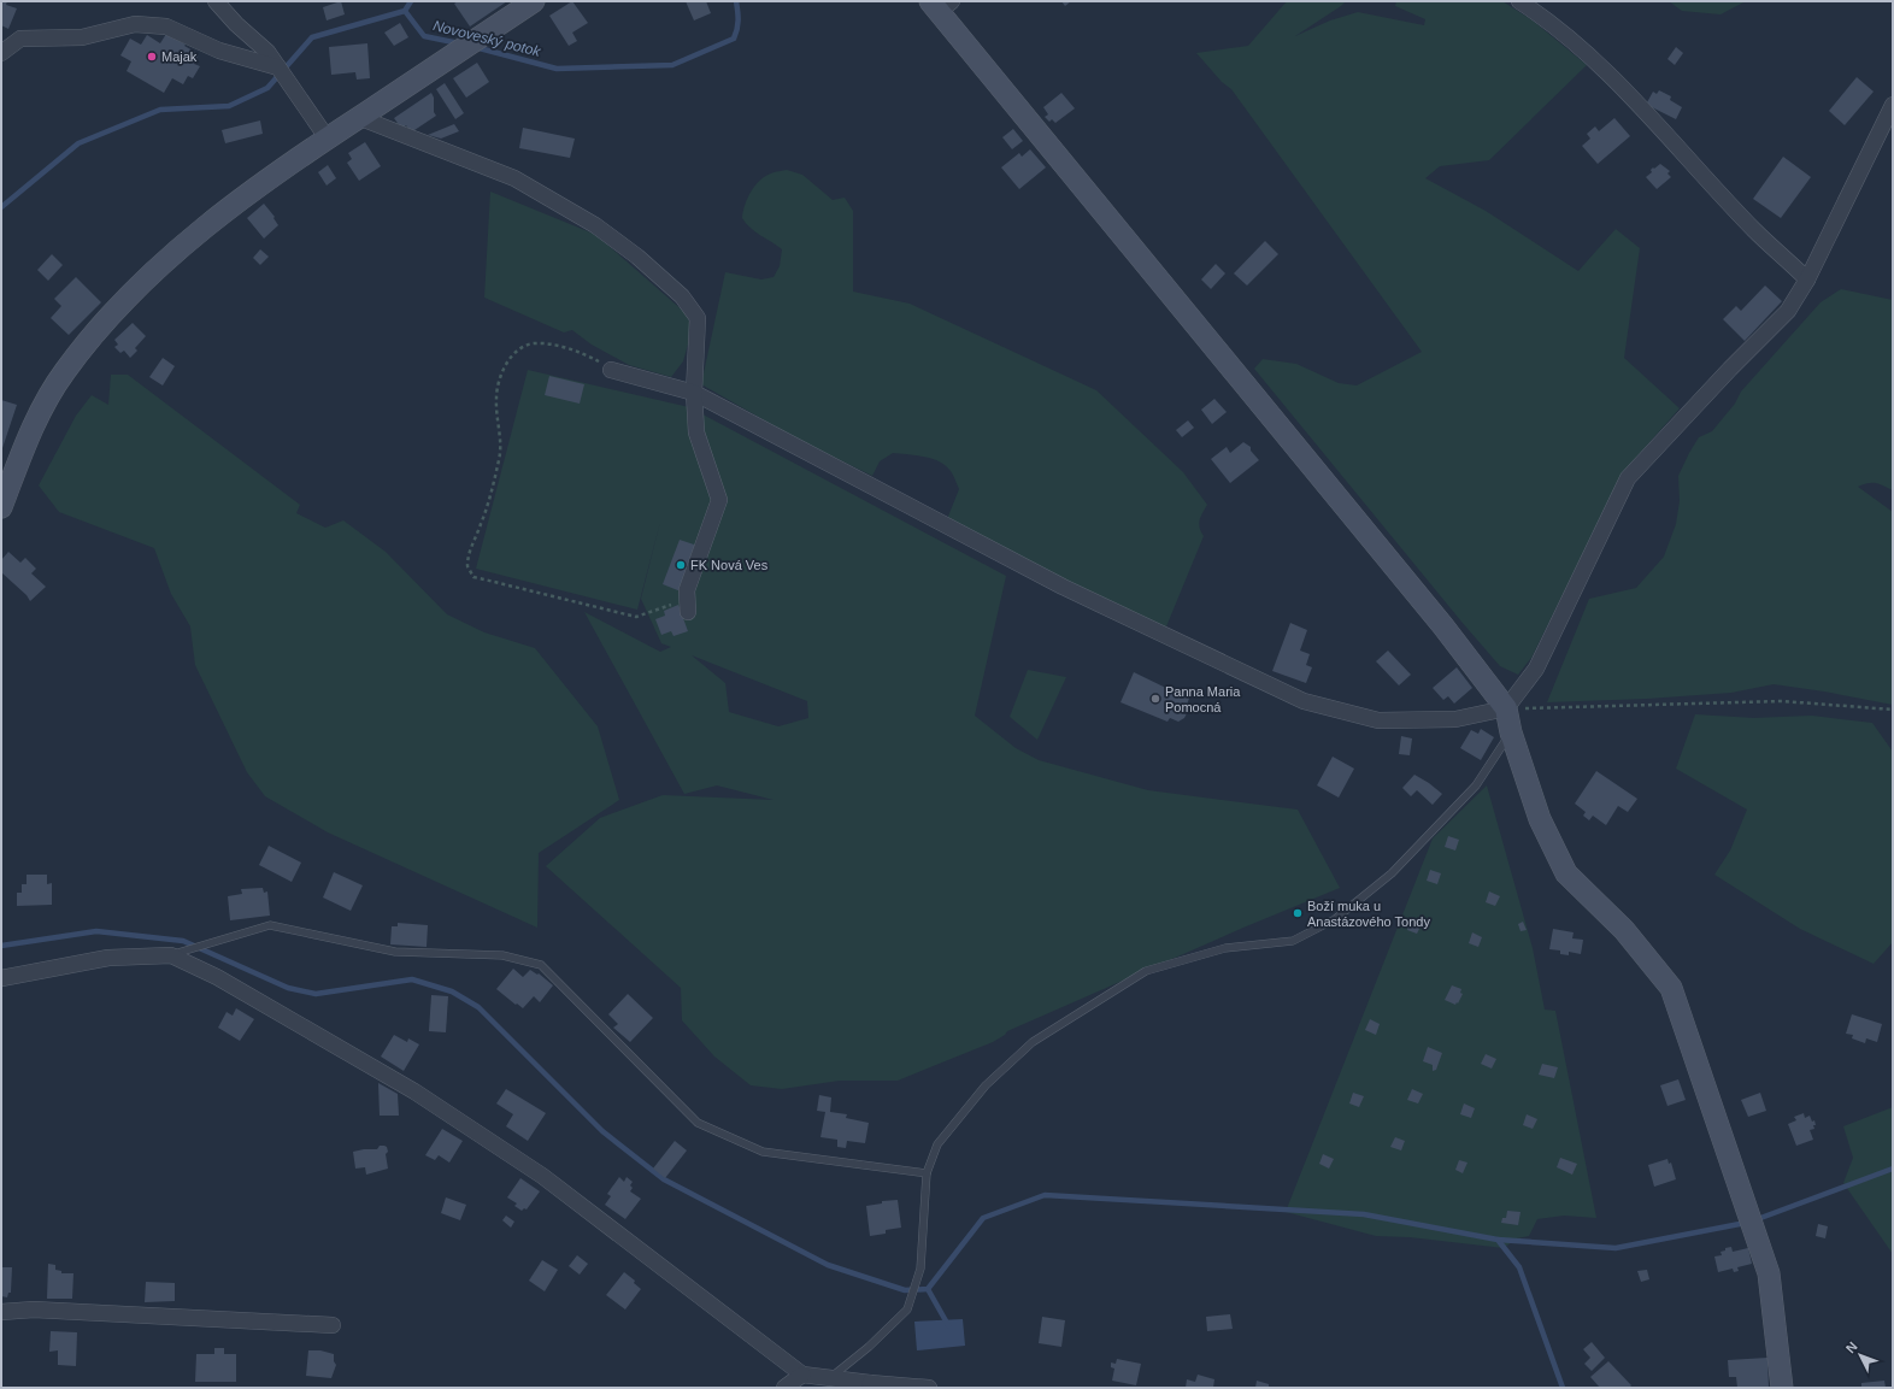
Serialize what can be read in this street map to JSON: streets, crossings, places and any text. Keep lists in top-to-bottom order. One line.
{"water":["Novoveský potok"],"places":["Majak","FK Nová Ves","Panna Maria Pomocná","Boží muka u Anastázového Tondy"],"north":"top left"}
